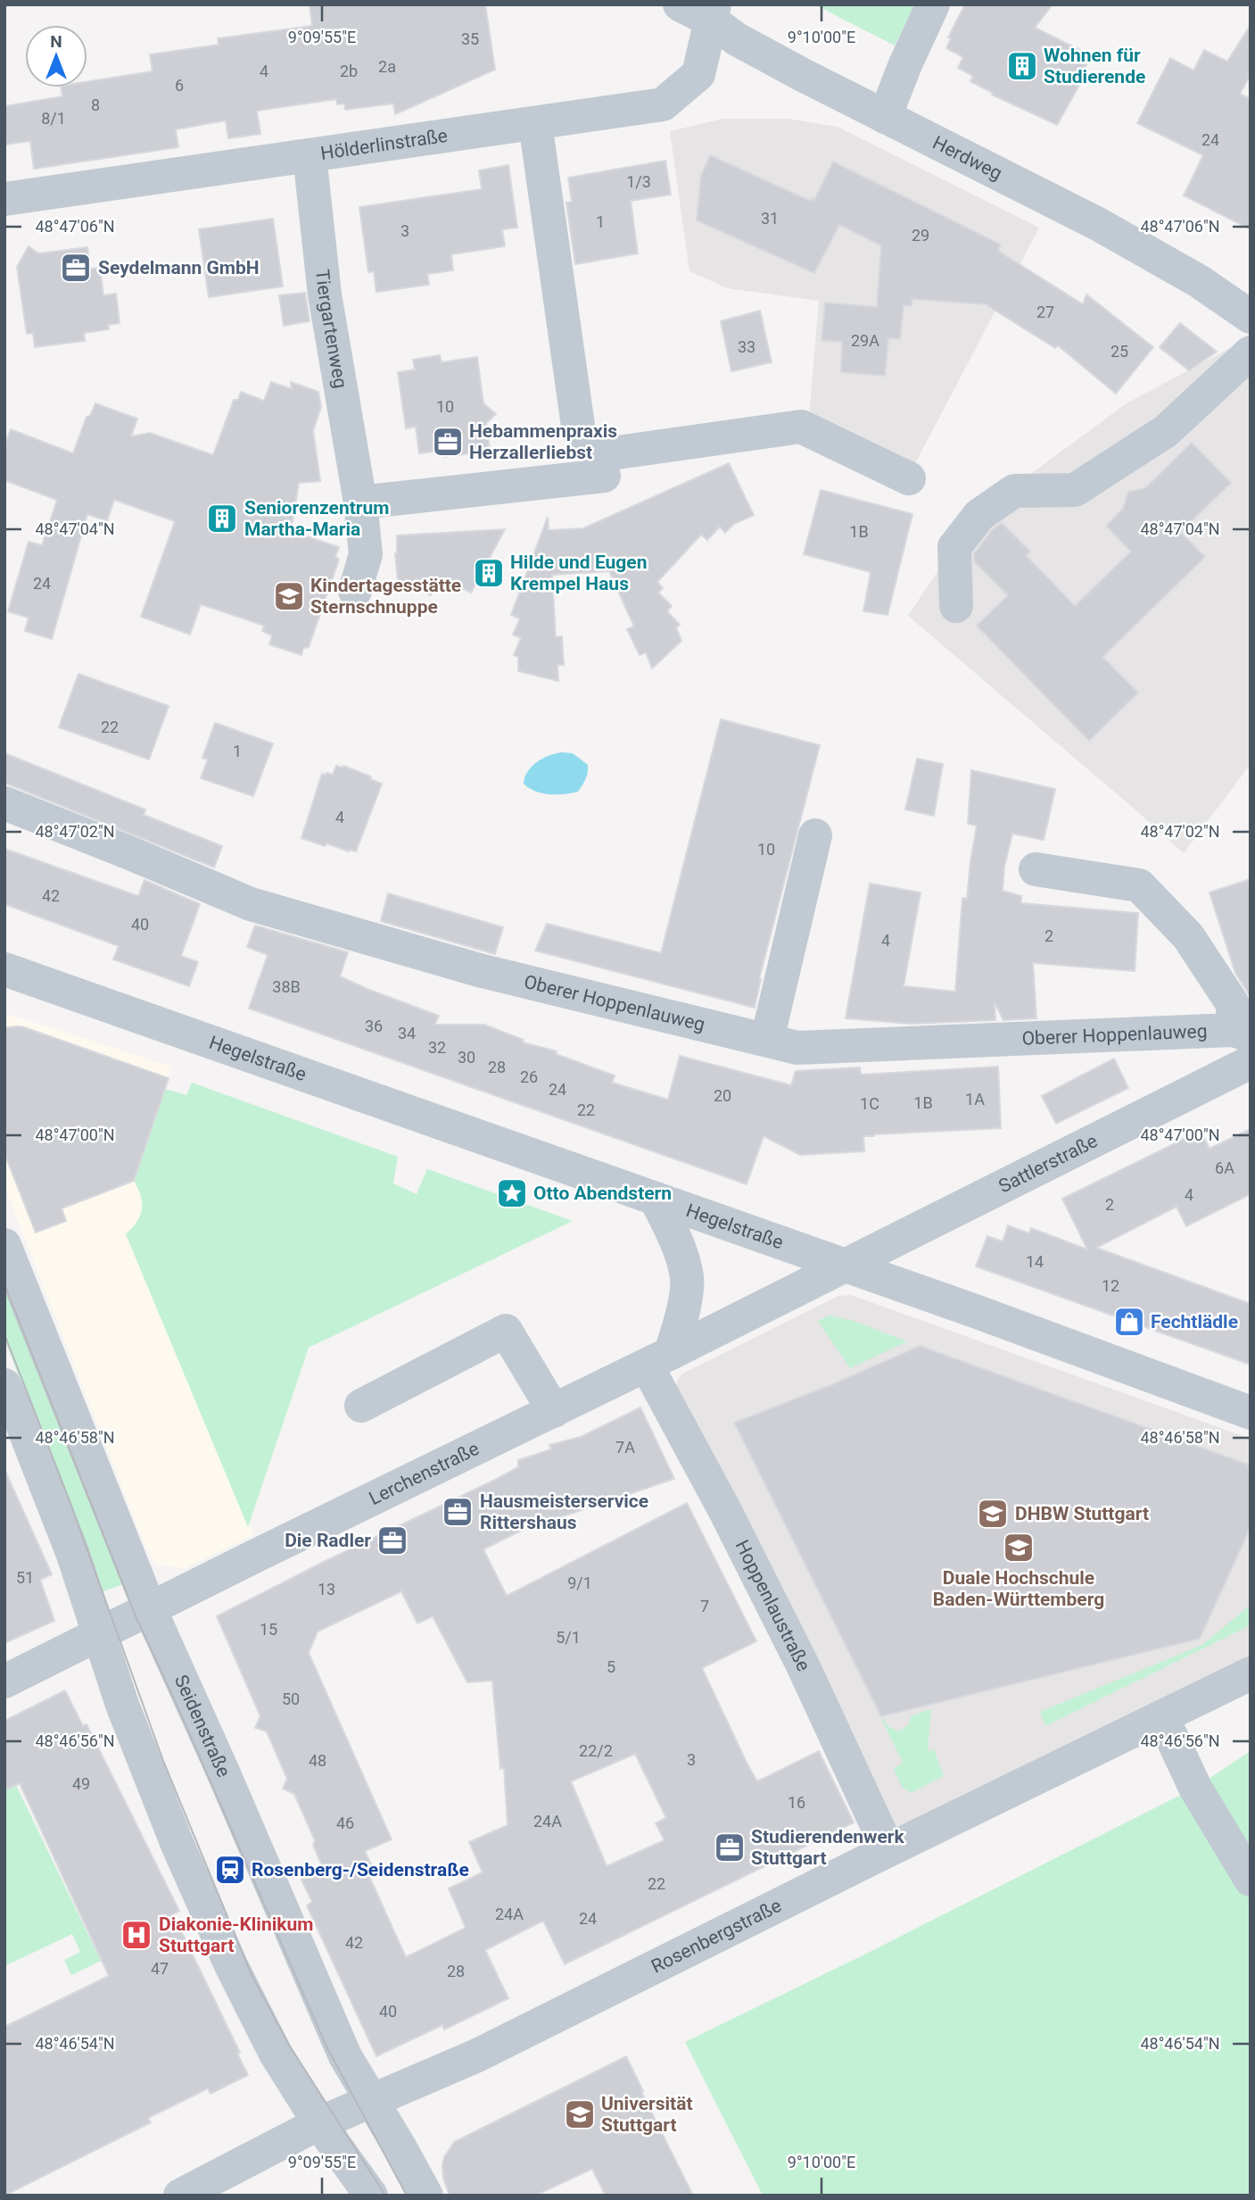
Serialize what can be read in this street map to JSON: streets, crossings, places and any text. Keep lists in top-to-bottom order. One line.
{"streets":{"street":["Hölderlinstraße","Herdweg","Tiergartenweg","Oberer Hoppenlauweg","Hegelstraße","Sattlerstraße","Lerchenstraße","Hoppenlaustraße","Seidenstraße","Rosenbergstraße"]},"crossings":[["Hölderlinstraße","Herdweg"],["Hölderlinstraße","Tiergartenweg"],["Hegelstraße","Sattlerstraße"],["Hegelstraße","Lerchenstraße"],["Sattlerstraße","Lerchenstraße"],["Lerchenstraße","Hoppenlaustraße"],["Lerchenstraße","Seidenstraße"],["Hoppenlaustraße","Rosenbergstraße"],["Seidenstraße","Rosenbergstraße"]],"places":{"building":["Wohnen für Studierende","Seniorenzentrum Martha-Maria","Hilde und Eugen Krempel Haus"],"office":["Seydelmann GmbH","Hebammenpraxis Herzallerliebst","Hausmeisterservice Rittershaus","Die Radler","Studierendenwerk Stuttgart"],"school or university":["Kindertagesstätte Sternschnuppe","DHBW Stuttgart","Duale Hochschule Baden-Württemberg","Universität Stuttgart"],"place":["Otto Abendstern"],"shop":["Fechtlädle"],"station":["Rosenberg-/Seidenstraße"],"hospital":["Diakonie-Klinikum Stuttgart"]},"house_numbers":["35","2a","4","2b","6","8","8/1","24","1/3","31","1","3","29","27","29A","33","25","10","1B","24","22","1","4","10","42","40","2","4","38B","36","34","32","30","28","26","24","20","1A","1B","1C","22","6A","4","2","14","12","7A","51","9/1","13","7","15","5/1","5","50","22/2","3","48","49","16","24A","46","22","24A","24","42","47","28","40"],"north":"top","coordinates":["9°09'55\"E","9°10'00\"E","48°47'06\"N","48°47'04\"N","48°47'02\"N","48°47'00\"N","48°46'58\"N","48°46'56\"N","48°46'54\"N"]}
